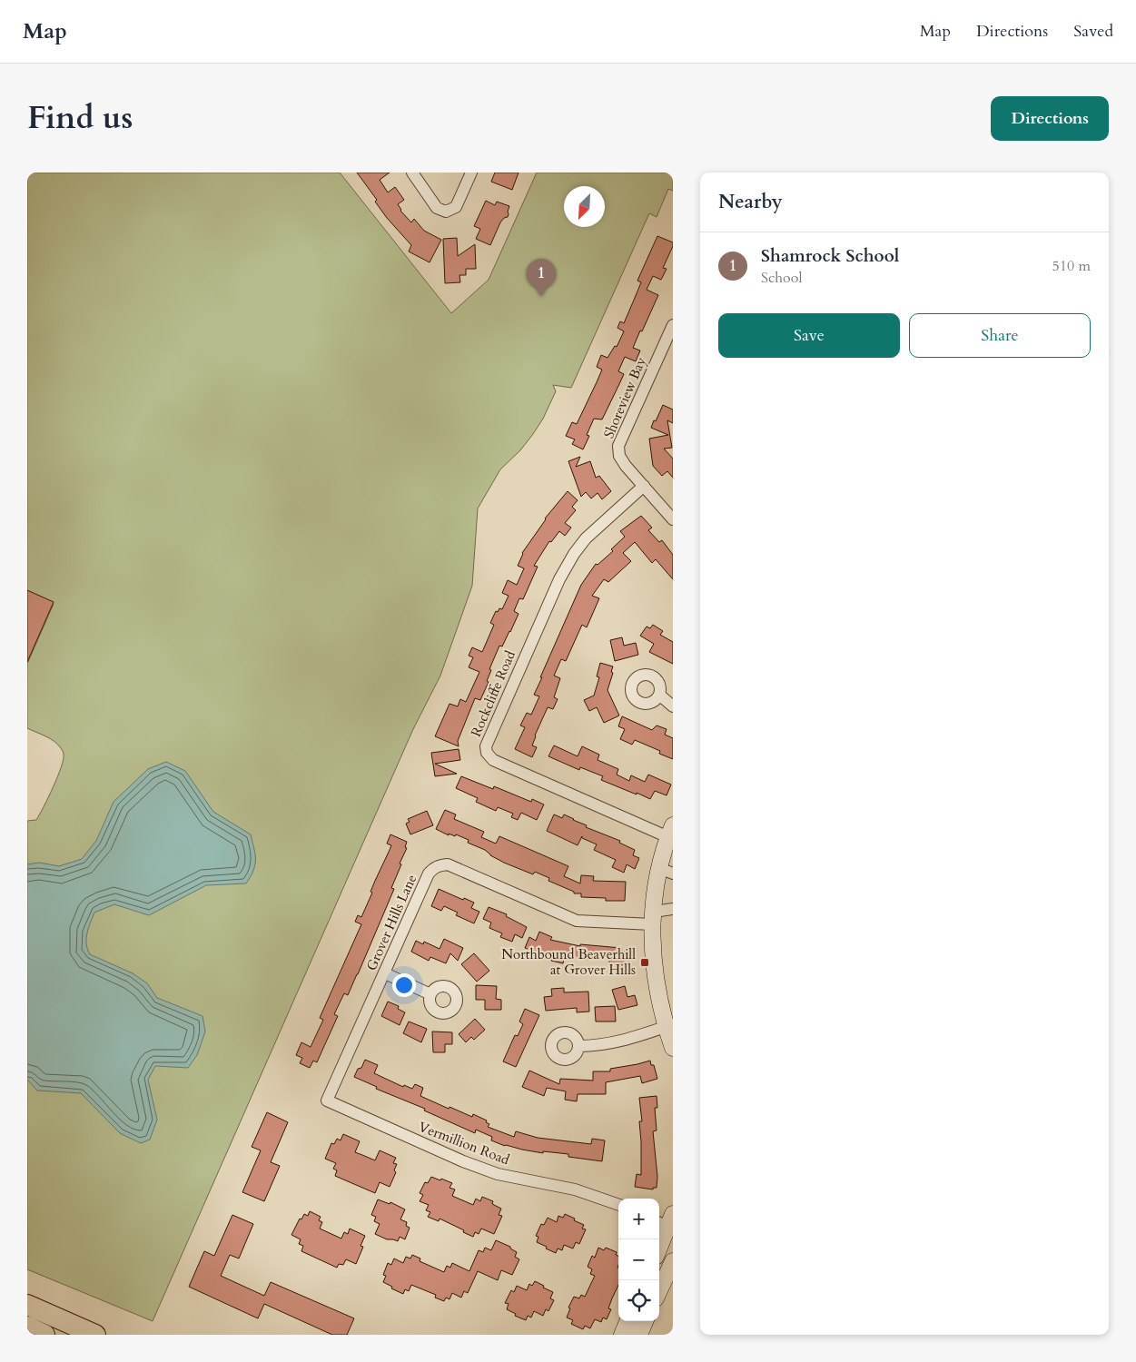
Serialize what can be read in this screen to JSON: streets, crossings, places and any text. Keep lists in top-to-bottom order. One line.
{"streets":{"street":["Shoreview Bay","Rockcliffe Road","Grover Hills Lane","Vermillion Road"]},"crossings":[["Shoreview Bay","Rockcliffe Road"],["Grover Hills Lane","Vermillion Road"]],"places":{"transit":["Northbound Beaverhill at Grover Hills"]},"north":"bottom left","page":{"header":"Map","nav":["Map","Directions","Saved"],"title":"Find us","buttons":["Directions",["Save","Share"]],"heading":"Nearby","list":[{"mark":"1","name":"Shamrock School","note":"School","value":"510 m"}],"pins":"1","map_buttons":["+","−"]}}
